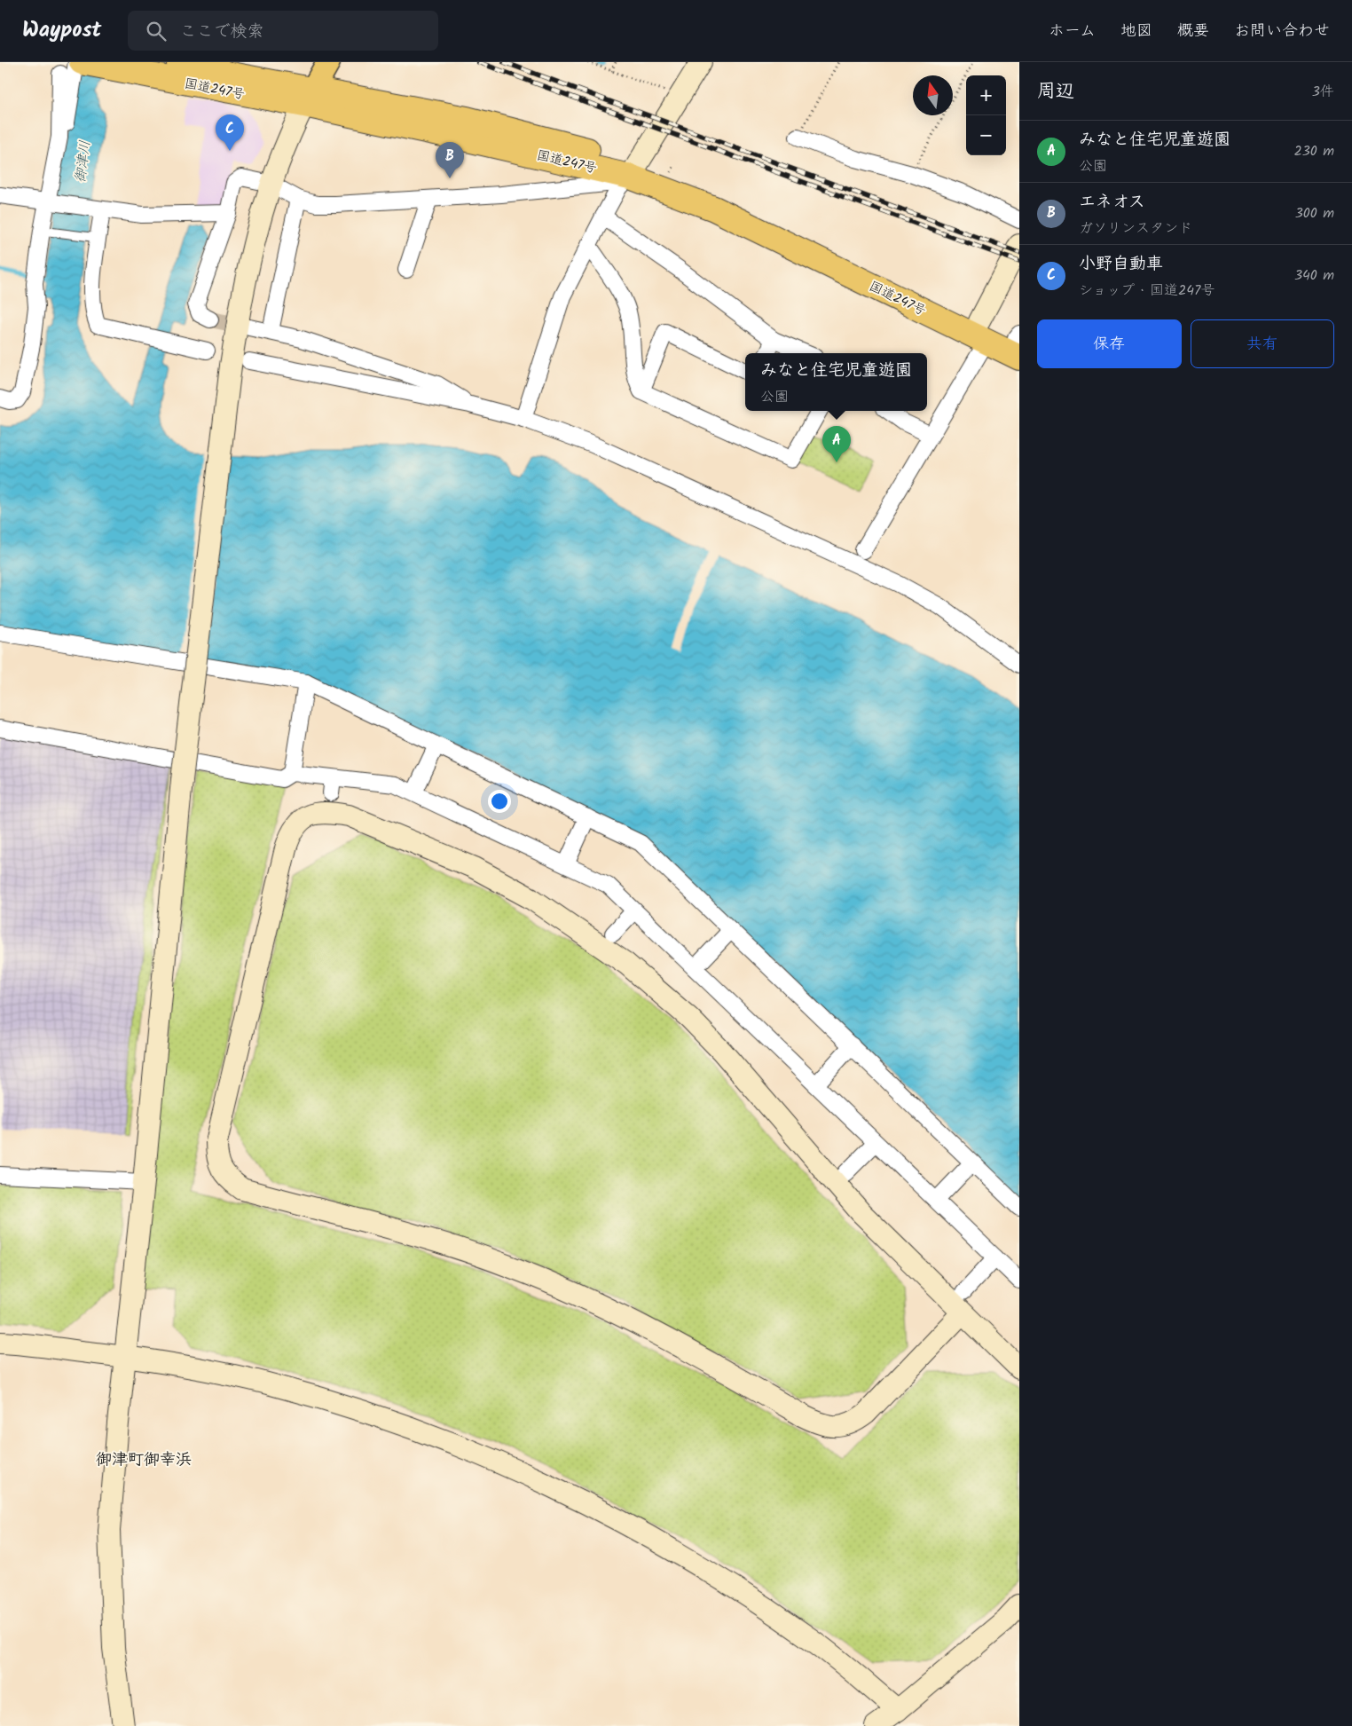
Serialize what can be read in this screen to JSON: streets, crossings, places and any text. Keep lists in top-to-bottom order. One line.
{"streets":{"highway":["国道247号"]},"districts":["御津町御幸浜"],"water":["御津川"],"north":"top","page":{"header":"Waypost","search":"ここで検索","nav":["ホーム","地図","概要","お問い合わせ"],"heading":["周辺","3件"],"map_buttons":["+","−"],"pins":["C","B","A"],"list":[{"mark":"A","name":"みなと住宅児童遊園","note":"公園","value":"230 m"},{"mark":"B","name":"エネオス","note":"ガソリンスタンド","value":"300 m"},{"mark":"C","name":"小野自動車","note":"ショップ · 国道247号","value":"340 m"}],"buttons":["保存","共有"],"popup":["みなと住宅児童遊園","公園"]}}
